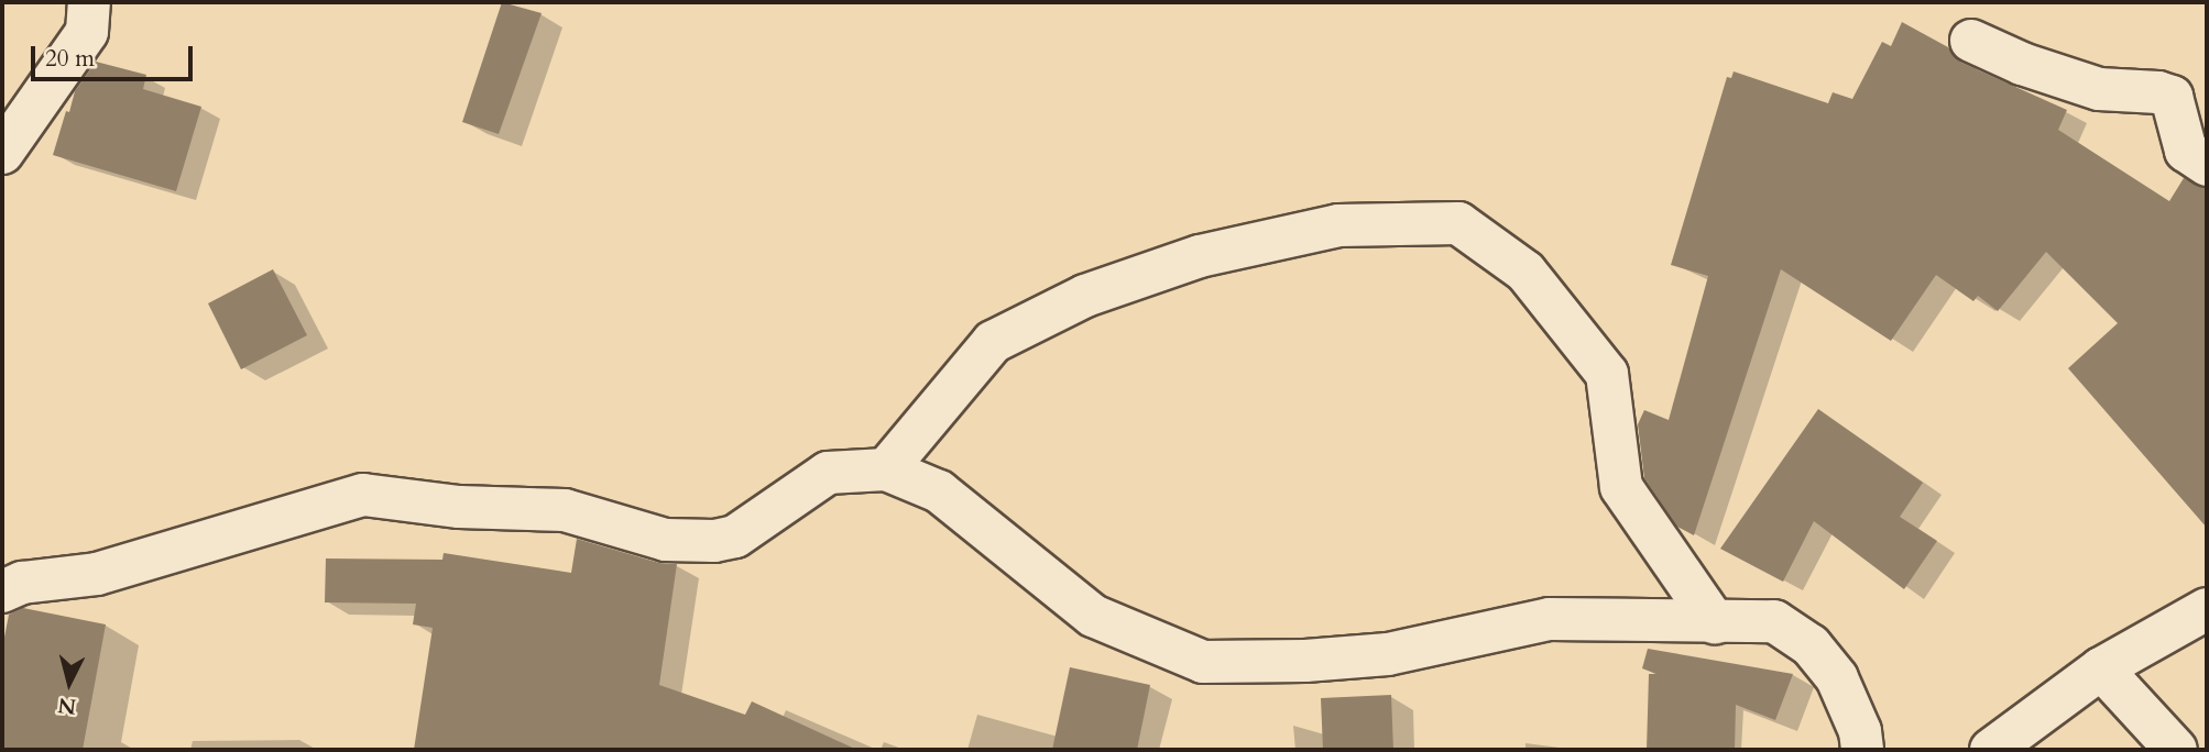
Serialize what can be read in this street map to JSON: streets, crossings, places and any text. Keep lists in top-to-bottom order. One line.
{"scale_bar":"20 m","north":"bottom"}
